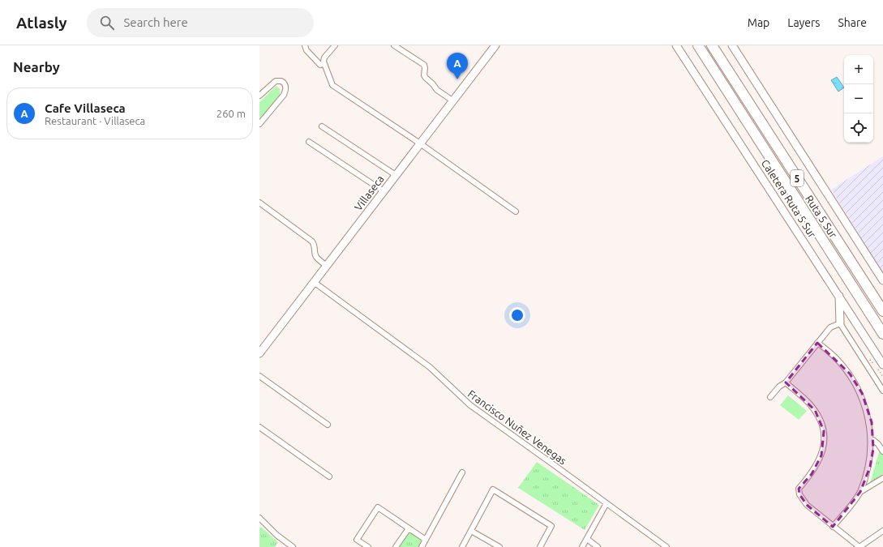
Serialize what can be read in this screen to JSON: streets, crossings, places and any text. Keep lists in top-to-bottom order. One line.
{"streets":{"highway":["5","Ruta 5 Sur"],"main road":["Villaseca","Caletera Ruta 5 Sur"],"street":["Francisco Nuñez Venegas"]},"crossings":[["Villaseca","Francisco Nuñez Venegas"]],"page":{"header":"Atlasly","search":"Search here","nav":["Map","Layers","Share"],"heading":"Nearby","pins":"A","map_buttons":["+","−"],"list":[{"mark":"A","name":"Cafe Villaseca","note":"Restaurant · Villaseca","value":"260 m"}]}}
